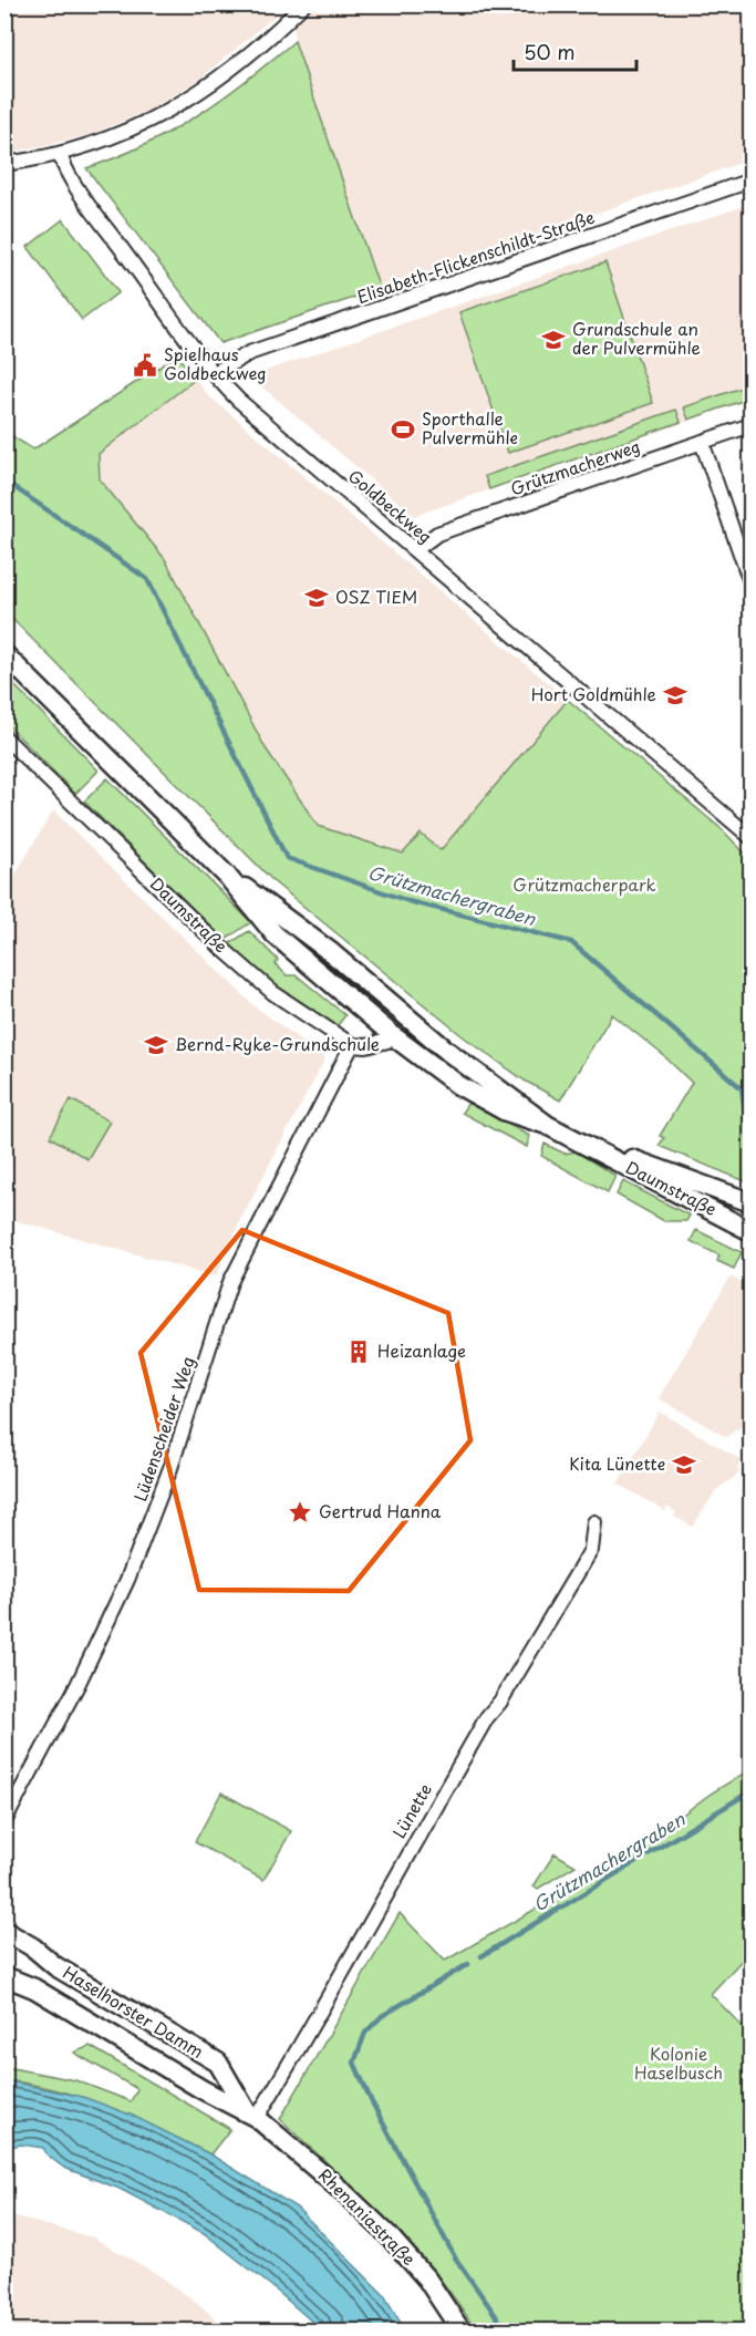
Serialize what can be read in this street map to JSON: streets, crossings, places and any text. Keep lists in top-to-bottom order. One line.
{"streets":{"main road":["Daumstraße","Haselhorster Damm","Rhenaniastraße"],"street":["Elisabeth-Flickenschildt-Straße","Grützmacherweg","Goldbeckweg","Lüdenscheider Weg","Lünette"]},"crossings":[["Elisabeth-Flickenschildt-Straße","Goldbeckweg"],["Grützmacherweg","Goldbeckweg"],["Daumstraße","Lüdenscheider Weg"],["Lünette","Haselhorster Damm"],["Lünette","Rhenaniastraße"],["Haselhorster Damm","Rhenaniastraße"]],"water":["Grützmachergraben"],"parks":["Grützmacherpark","Kolonie Haselbusch"],"places":{"school or university":["Grundschule an der Pulvermühle","OSZ TIEM","Hort Goldmühle","Bernd-Ryke-Grundschule","Kita Lünette"],"public building":["Spielhaus Goldbeckweg"],"sports":["Sporthalle Pulvermühle"],"building":["Heizanlage"],"place":["Gertrud Hanna"]},"scale_bar":"50 m"}
